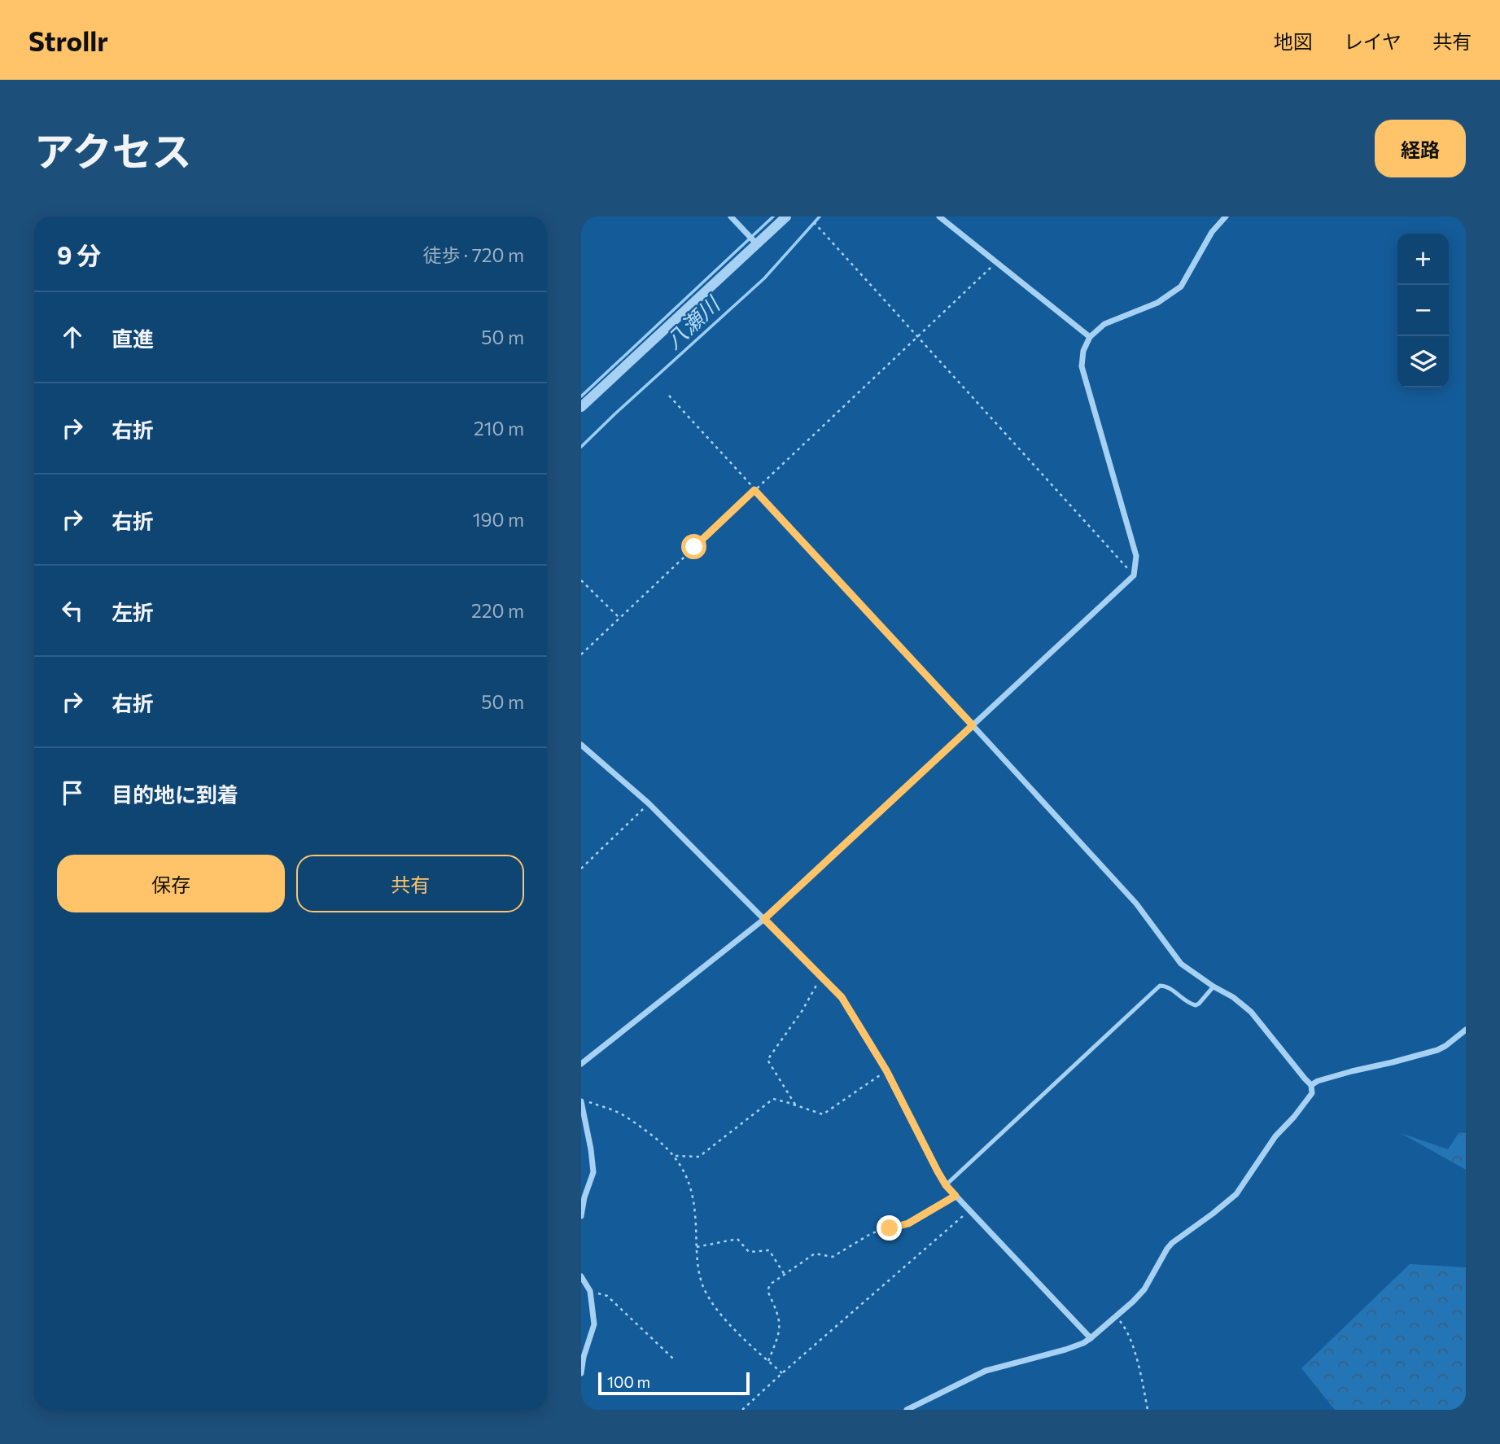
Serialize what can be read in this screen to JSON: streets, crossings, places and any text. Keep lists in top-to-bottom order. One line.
{"water":["八瀬川"],"scale_bar":"100 m","page":{"header":"Strollr","nav":["地図","レイヤ","共有"],"title":"アクセス","buttons":["経路",["保存","共有"]],"heading":["9 分","徒歩 · 720 m"],"map_buttons":["+","−"],"list":[["直進","50 m"],["右折","210 m"],["右折","190 m"],["左折","220 m"],["右折","50 m"],"目的地に到着"],"scale":"100 m"}}
